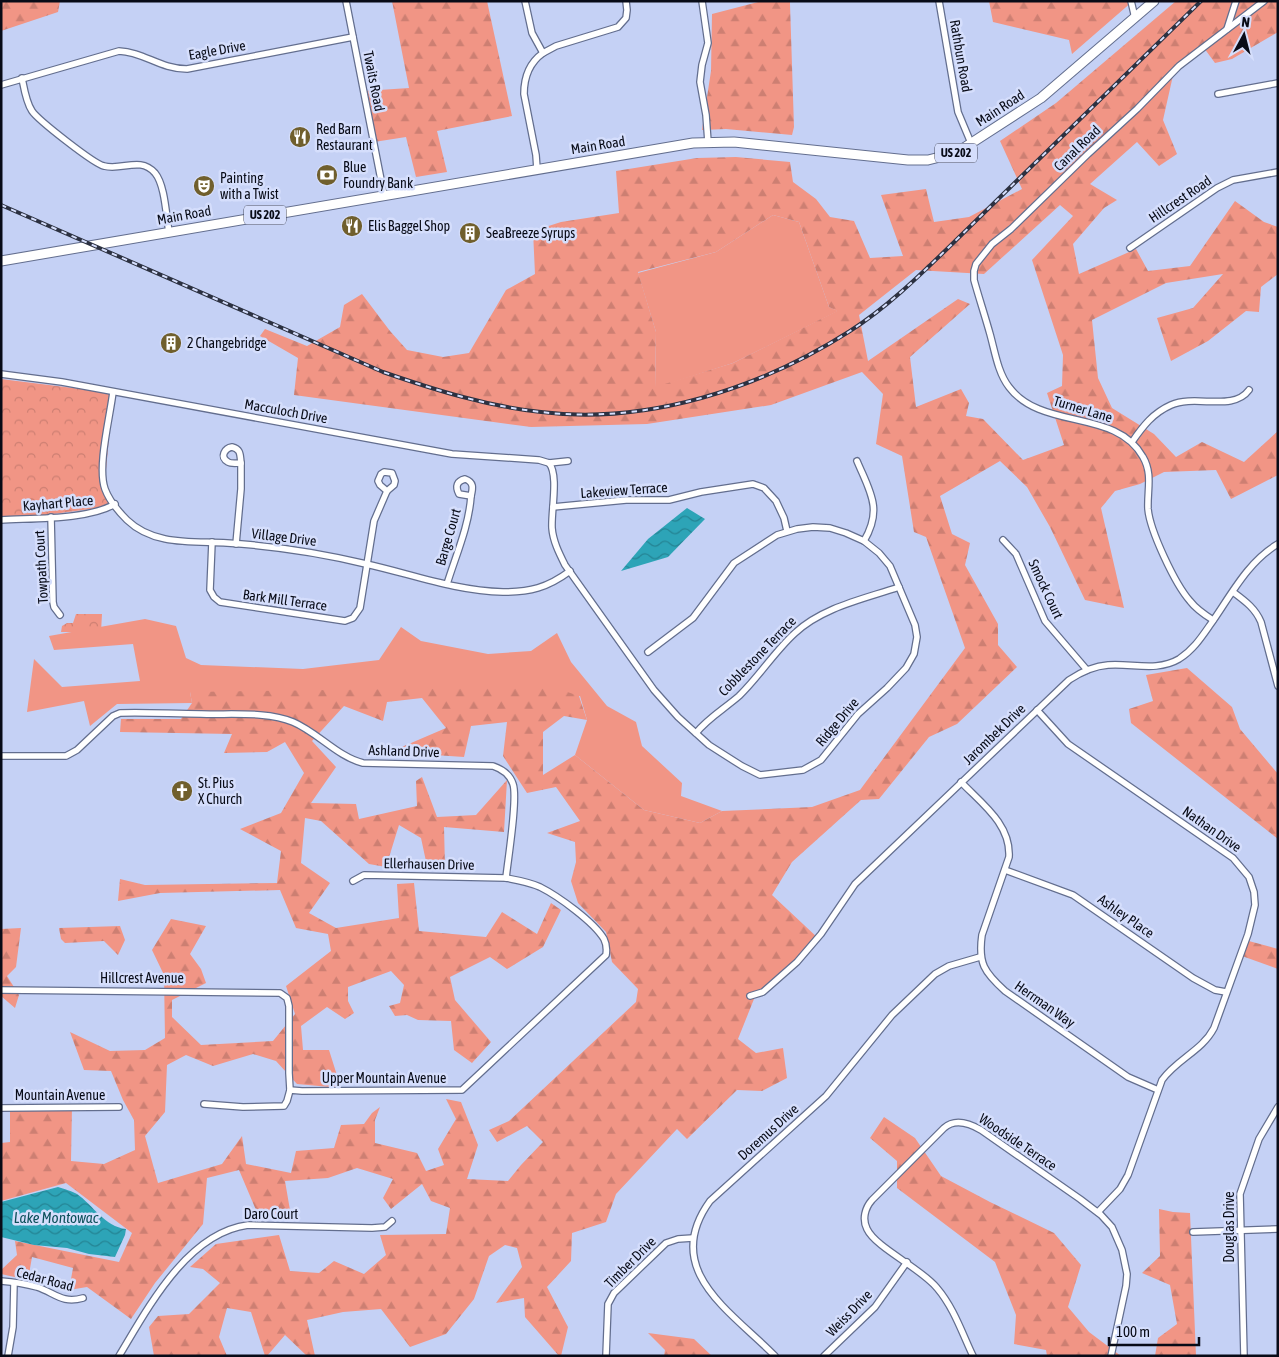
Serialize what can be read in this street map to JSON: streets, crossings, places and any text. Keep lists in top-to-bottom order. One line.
{"streets":{"main road":["Main Road","US 202"],"street":["Eagle Drive","Rathbun Road","Twaits Road","Canal Road","Hillcrest Road","Turner Lane","Macculoch Drive","Lakeview Terrace","Kayhart Place","Village Drive","Barge Court","Towpath Court","Smock Court","Bark Mill Terrace","Cobblestone Terrace","Ridge Drive","Jarombek Drive","Ashland Drive","Nathan Drive","Ellerhausen Drive","Ashley Place","Hillcrest Avenue","Herrman Way","Upper Mountain Avenue","Mountain Avenue","Doremus Drive","Woodside Terrace","Daro Court","Douglas Drive","Timber Drive","Cedar Road","Weiss Drive"]},"crossings":[["Eagle Drive","Twaits Road"],["Rathbun Road","Main Road"],["Twaits Road","Main Road"],["Canal Road","Turner Lane"],["Turner Lane","Jarombek Drive"],["Macculoch Drive","Village Drive"],["Macculoch Drive","Ridge Drive"],["Lakeview Terrace","Ridge Drive"],["Kayhart Place","Village Drive"],["Kayhart Place","Towpath Court"],["Village Drive","Barge Court"],["Village Drive","Bark Mill Terrace"],["Village Drive","Ridge Drive"],["Smock Court","Jarombek Drive"],["Cobblestone Terrace","Ridge Drive"],["Jarombek Drive","Nathan Drive"],["Ashland Drive","Ellerhausen Drive"],["Ashland Drive","Upper Mountain Avenue"],["Nathan Drive","Ashley Place"],["Nathan Drive","Herrman Way"],["Ellerhausen Drive","Upper Mountain Avenue"],["Hillcrest Avenue","Upper Mountain Avenue"],["Herrman Way","Doremus Drive"],["Doremus Drive","Timber Drive"],["Woodside Terrace","Weiss Drive"]],"water":["Lake Montowac"],"places":{"restaurant":["Red Barn Restaurant","Elis Baggel Shop"],"bank":["Blue Foundry Bank"],"theatre":["Painting with a Twist"],"building":["SeaBreeze Syrups","2 Changebridge"],"church":["St. Pius X Church"]},"scale_bar":"100 m","north":"top"}
